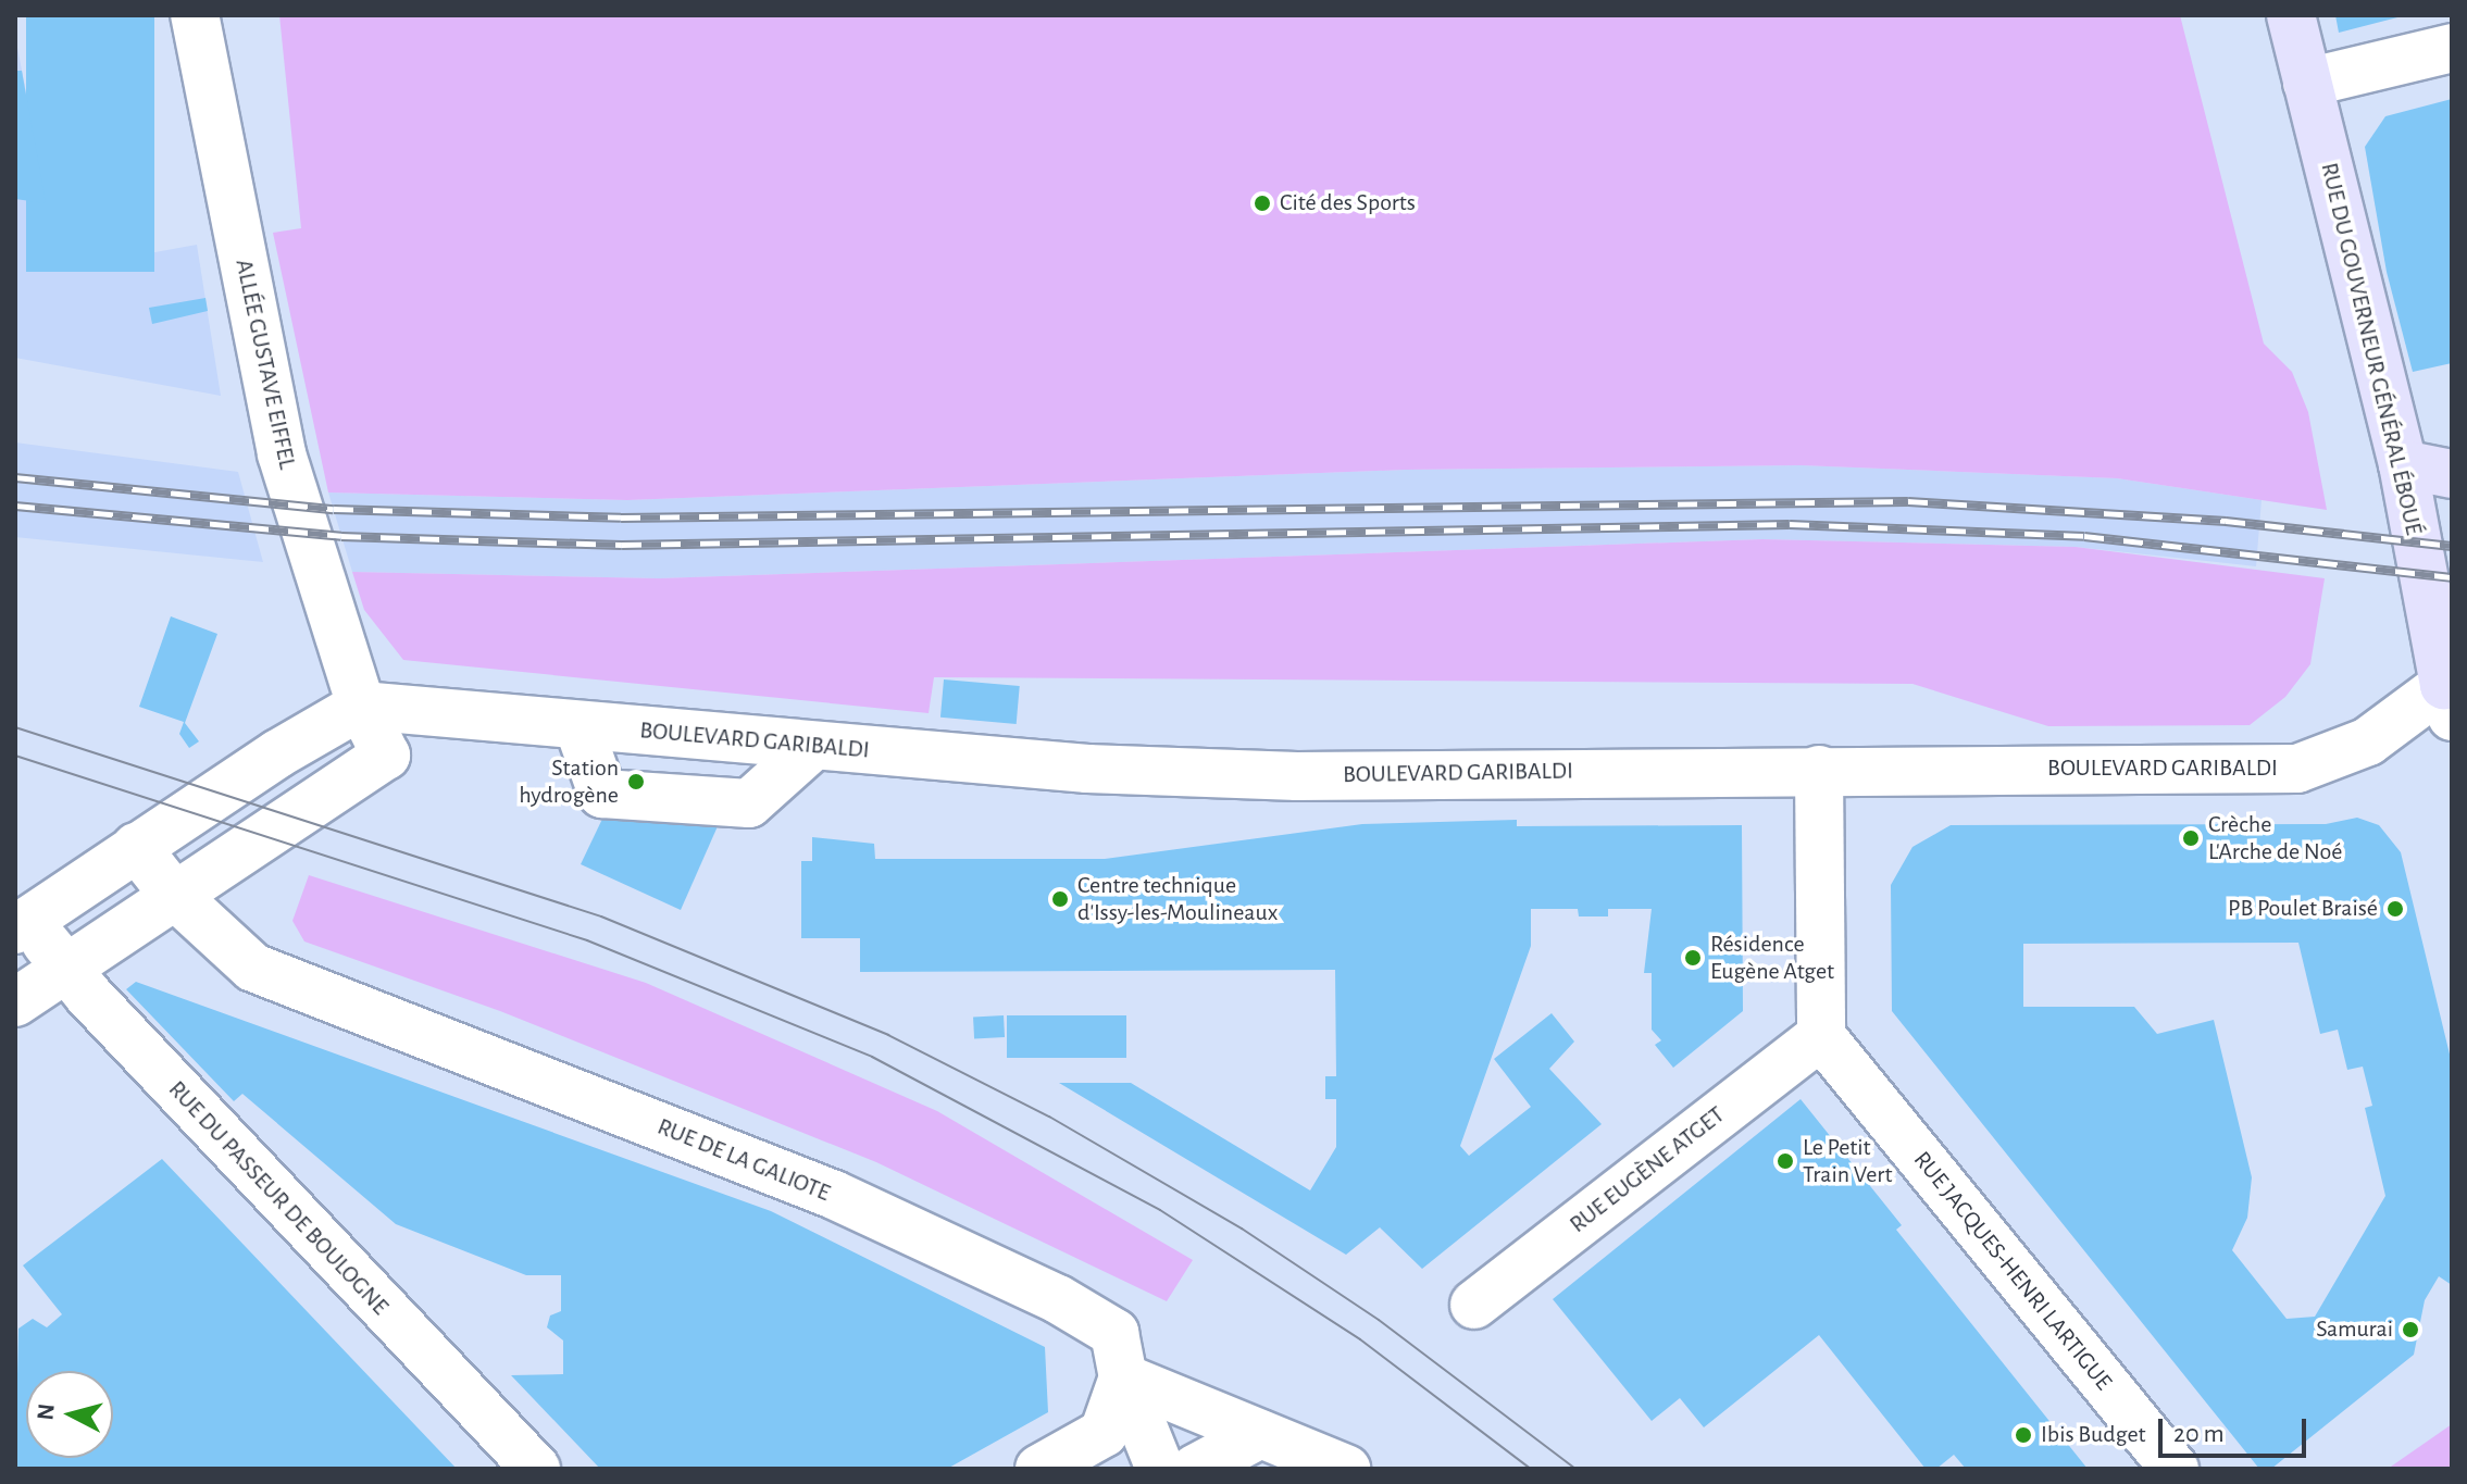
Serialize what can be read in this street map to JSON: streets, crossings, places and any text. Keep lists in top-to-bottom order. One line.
{"streets":{"main road":["RUE DU GOUVERNEUR GÉNÉRAL ÉBOUÉ"],"street":["ALLÉE GUSTAVE EIFFEL","BOULEVARD GARIBALDI","RUE DE LA GALIOTE","RUE EUGÈNE ATGET","RUE DU PASSEUR DE BOULOGNE","RUE JACQUES-HENRI LARTIGUE"]},"crossings":[["RUE DU GOUVERNEUR GÉNÉRAL ÉBOUÉ","BOULEVARD GARIBALDI"],["ALLÉE GUSTAVE EIFFEL","BOULEVARD GARIBALDI"],["RUE EUGÈNE ATGET","RUE JACQUES-HENRI LARTIGUE"]],"places":["Cité des Sports","Station hydrogène","Crèche L'Arche de Noé","Centre technique d'Issy-les-Moulineaux","PB Poulet Braisé","Résidence Eugène Atget","Le Petit Train Vert","Samurai","Ibis Budget"],"scale_bar":"20 m","north":"left"}
